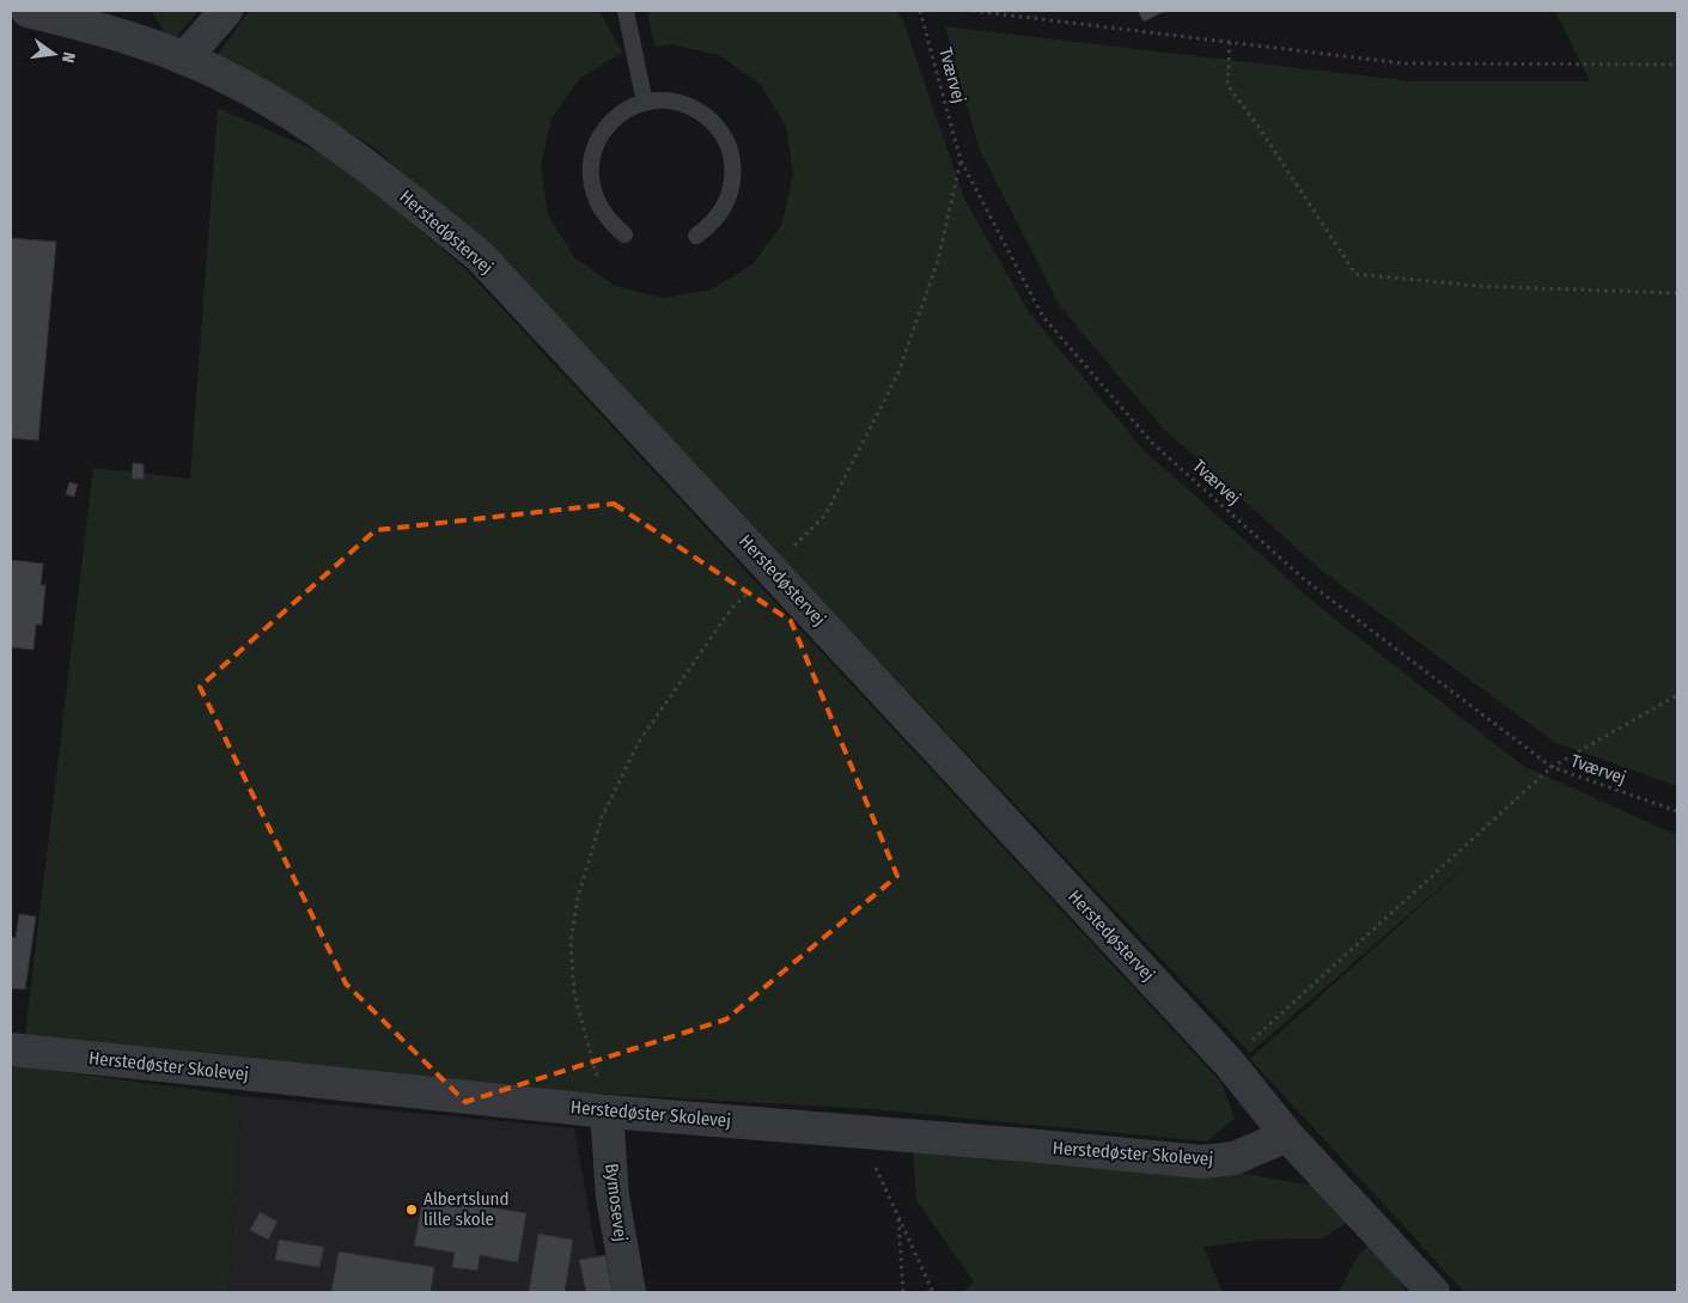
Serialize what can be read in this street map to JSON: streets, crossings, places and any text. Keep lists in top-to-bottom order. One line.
{"streets":{"street":["Herstedøstervej","Herstedøster Skolevej","Bymosevej"],"path":["Tværvej"]},"crossings":[["Herstedøstervej","Herstedøster Skolevej"],["Herstedøster Skolevej","Bymosevej"]],"places":["Albertslund lille skole"],"north":"right"}
